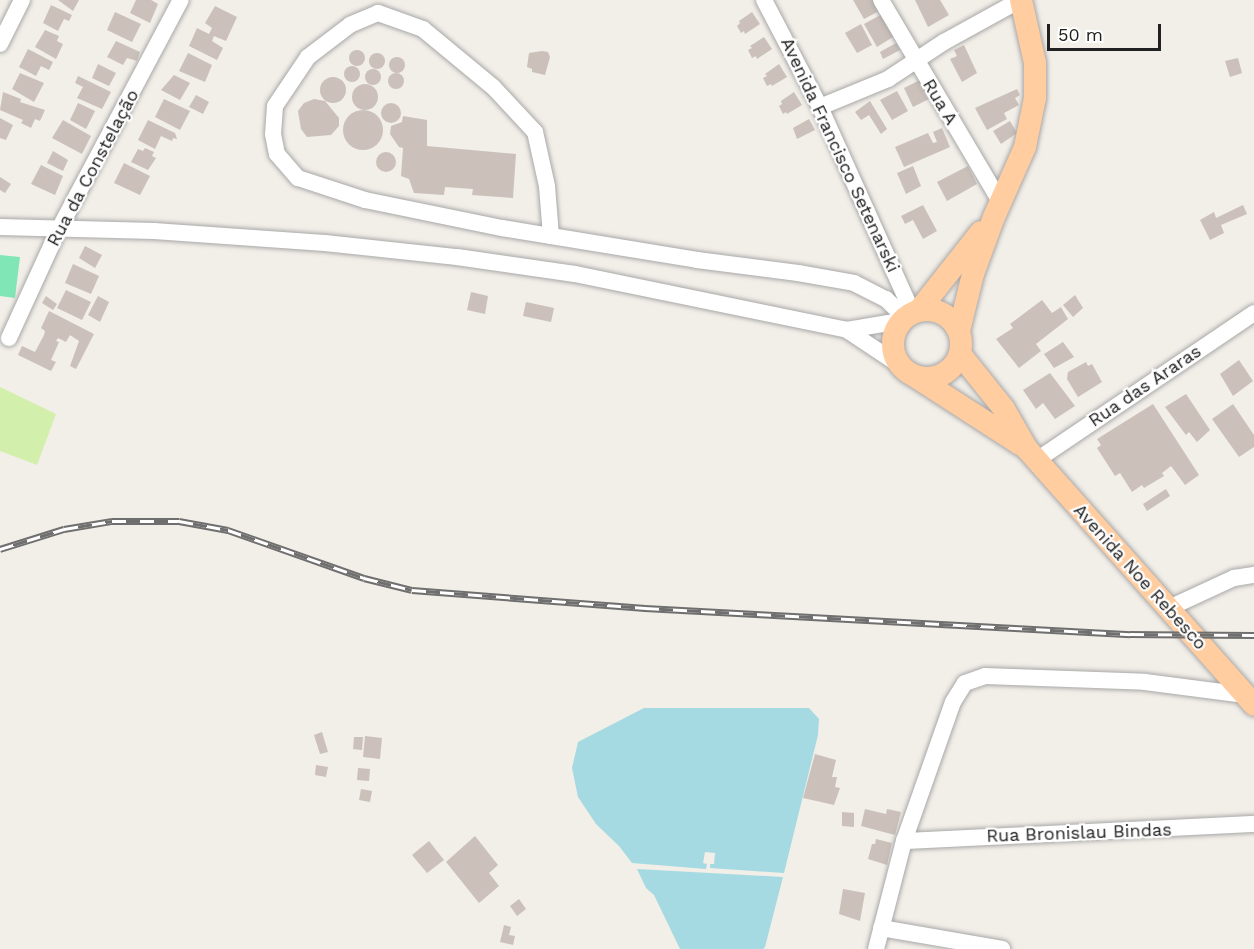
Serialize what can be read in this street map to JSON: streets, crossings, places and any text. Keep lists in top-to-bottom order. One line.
{"streets":{"main road":["Avenida Noe Rebesco"],"street":["Rua A","Avenida Francisco Setenarski","Rua da Constelação","Rua das Araras","Rua Bronislau Bindas"]},"crossings":[["Avenida Francisco Setenarski","Avenida Noe Rebesco"],["Rua das Araras","Avenida Noe Rebesco"]],"scale_bar":"50 m"}
